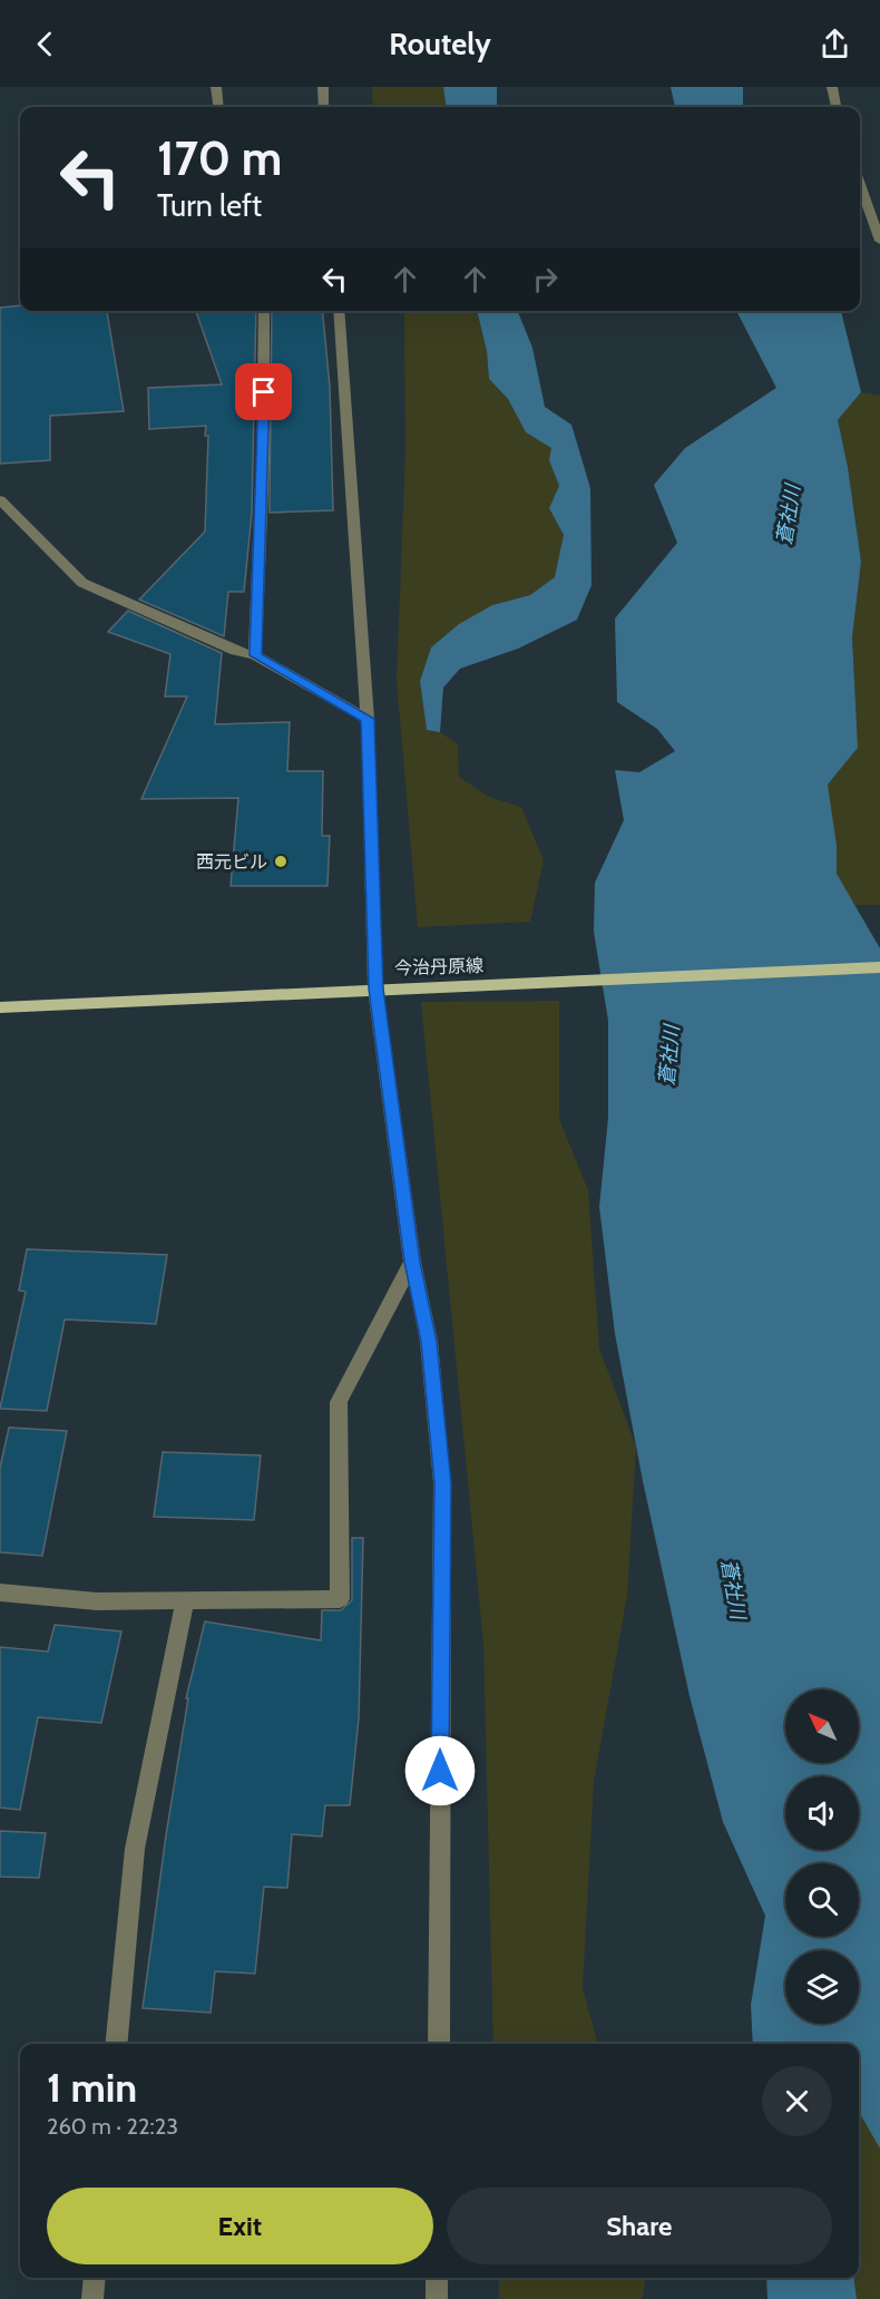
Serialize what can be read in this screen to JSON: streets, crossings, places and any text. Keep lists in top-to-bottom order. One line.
{"streets":{"main road":["今治丹原線"]},"water":["蒼社川"],"places":["西元ビル"],"north":"top left","page":{"header":"Routely","turn":["170 m","Turn left"],"heading":["1 min","260 m · 22:23"],"buttons":["Exit","Share"]}}
